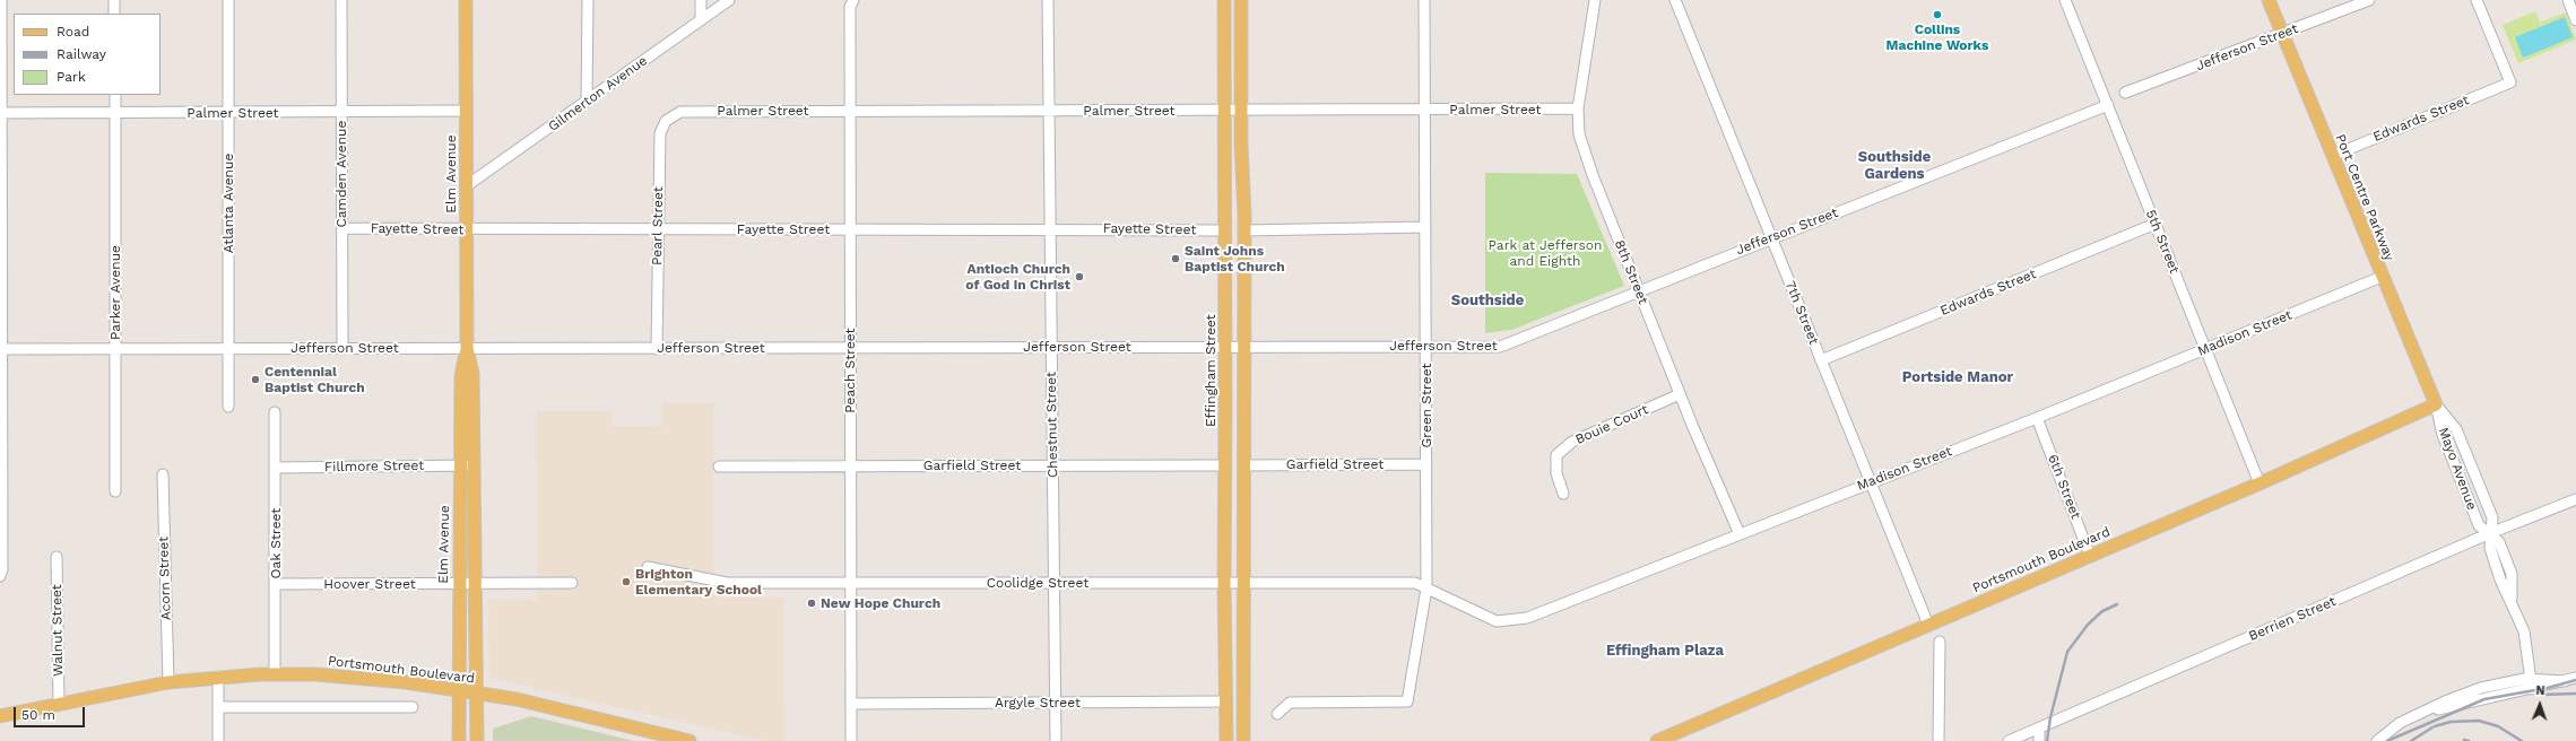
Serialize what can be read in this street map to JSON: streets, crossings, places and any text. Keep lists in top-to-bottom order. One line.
{"streets":{"main road":["Elm Avenue","Port Centre Parkway","Effingham Street","Portsmouth Boulevard"],"street":["Jefferson Street","Gilmerton Avenue","Palmer Street","Edwards Street","Camden Avenue","Atlanta Avenue","Pearl Street","Fayette Street","5th Street","8th Street","Parker Avenue","7th Street","Madison Street","Peach Street","Green Street","Chestnut Street","Bouie Court","Garfield Street","Fillmore Street","Mayo Avenue","6th Street","Oak Street","Acorn Street","Coolidge Street","Hoover Street","Berrien Street","Walnut Street","Argyle Street"]},"crossings":[["Jefferson Street","Camden Avenue"],["Jefferson Street","Elm Avenue"],["Jefferson Street","Port Centre Parkway"],["Jefferson Street","Atlanta Avenue"],["Jefferson Street","Pearl Street"],["Jefferson Street","5th Street"],["Jefferson Street","8th Street"],["Jefferson Street","Parker Avenue"],["Jefferson Street","7th Street"],["Jefferson Street","Peach Street"],["Jefferson Street","Effingham Street"],["Jefferson Street","Green Street"],["Jefferson Street","Chestnut Street"],["Gilmerton Avenue","Elm Avenue"],["Palmer Street","Camden Avenue"],["Palmer Street","Elm Avenue"],["Palmer Street","Atlanta Avenue"],["Palmer Street","Pearl Street"],["Palmer Street","8th Street"],["Palmer Street","Parker Avenue"],["Palmer Street","Peach Street"],["Palmer Street","Effingham Street"],["Palmer Street","Green Street"],["Palmer Street","Chestnut Street"],["Edwards Street","Port Centre Parkway"],["Edwards Street","5th Street"],["Edwards Street","7th Street"],["Camden Avenue","Fayette Street"],["Elm Avenue","Fayette Street"],["Elm Avenue","Fillmore Street"],["Elm Avenue","Portsmouth Boulevard"],["Elm Avenue","Hoover Street"],["Port Centre Parkway","Madison Street"],["Port Centre Parkway","Mayo Avenue"],["Port Centre Parkway","Portsmouth Boulevard"],["Pearl Street","Fayette Street"],["Fayette Street","Peach Street"],["Fayette Street","Effingham Street"],["Fayette Street","Chestnut Street"],["5th Street","Madison Street"],["5th Street","Portsmouth Boulevard"],["8th Street","Madison Street"],["8th Street","Bouie Court"],["7th Street","Madison Street"],["7th Street","Portsmouth Boulevard"],["Madison Street","Green Street"],["Madison Street","6th Street"],["Madison Street","Coolidge Street"],["Peach Street","Garfield Street"],["Peach Street","Coolidge Street"],["Peach Street","Argyle Street"],["Effingham Street","Garfield Street"],["Effingham Street","Coolidge Street"],["Effingham Street","Argyle Street"],["Green Street","Garfield Street"],["Green Street","Coolidge Street"],["Chestnut Street","Garfield Street"],["Chestnut Street","Coolidge Street"],["Chestnut Street","Argyle Street"],["Fillmore Street","Oak Street"],["Mayo Avenue","Portsmouth Boulevard"],["Mayo Avenue","Berrien Street"],["6th Street","Portsmouth Boulevard"],["Oak Street","Portsmouth Boulevard"],["Oak Street","Hoover Street"],["Portsmouth Boulevard","Acorn Street"],["Portsmouth Boulevard","Walnut Street"]],"districts":["Southside Gardens","Southside","Portside Manor","Effingham Plaza"],"parks":["Park at Jefferson and Eighth"],"places":["Collins Machine Works","Saint Johns Baptist Church","Antioch Church of God in Christ","Centennial Baptist Church","Brighton Elementary School","New Hope Church"],"legend":["Road","Railway","Park"],"scale_bar":"50 m","north":"top"}
